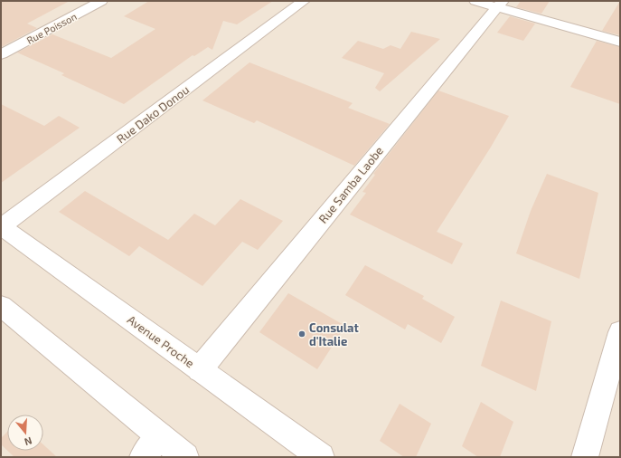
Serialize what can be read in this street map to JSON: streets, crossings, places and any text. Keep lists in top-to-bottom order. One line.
{"streets":{"street":["Rue Poisson","Rue Dako Donou","Rue Samba Laobe","Avenue Proche"]},"crossings":[["Rue Dako Donou","Avenue Proche"],["Rue Samba Laobe","Avenue Proche"]],"places":["Consulat d'Italie"],"north":"bottom"}
